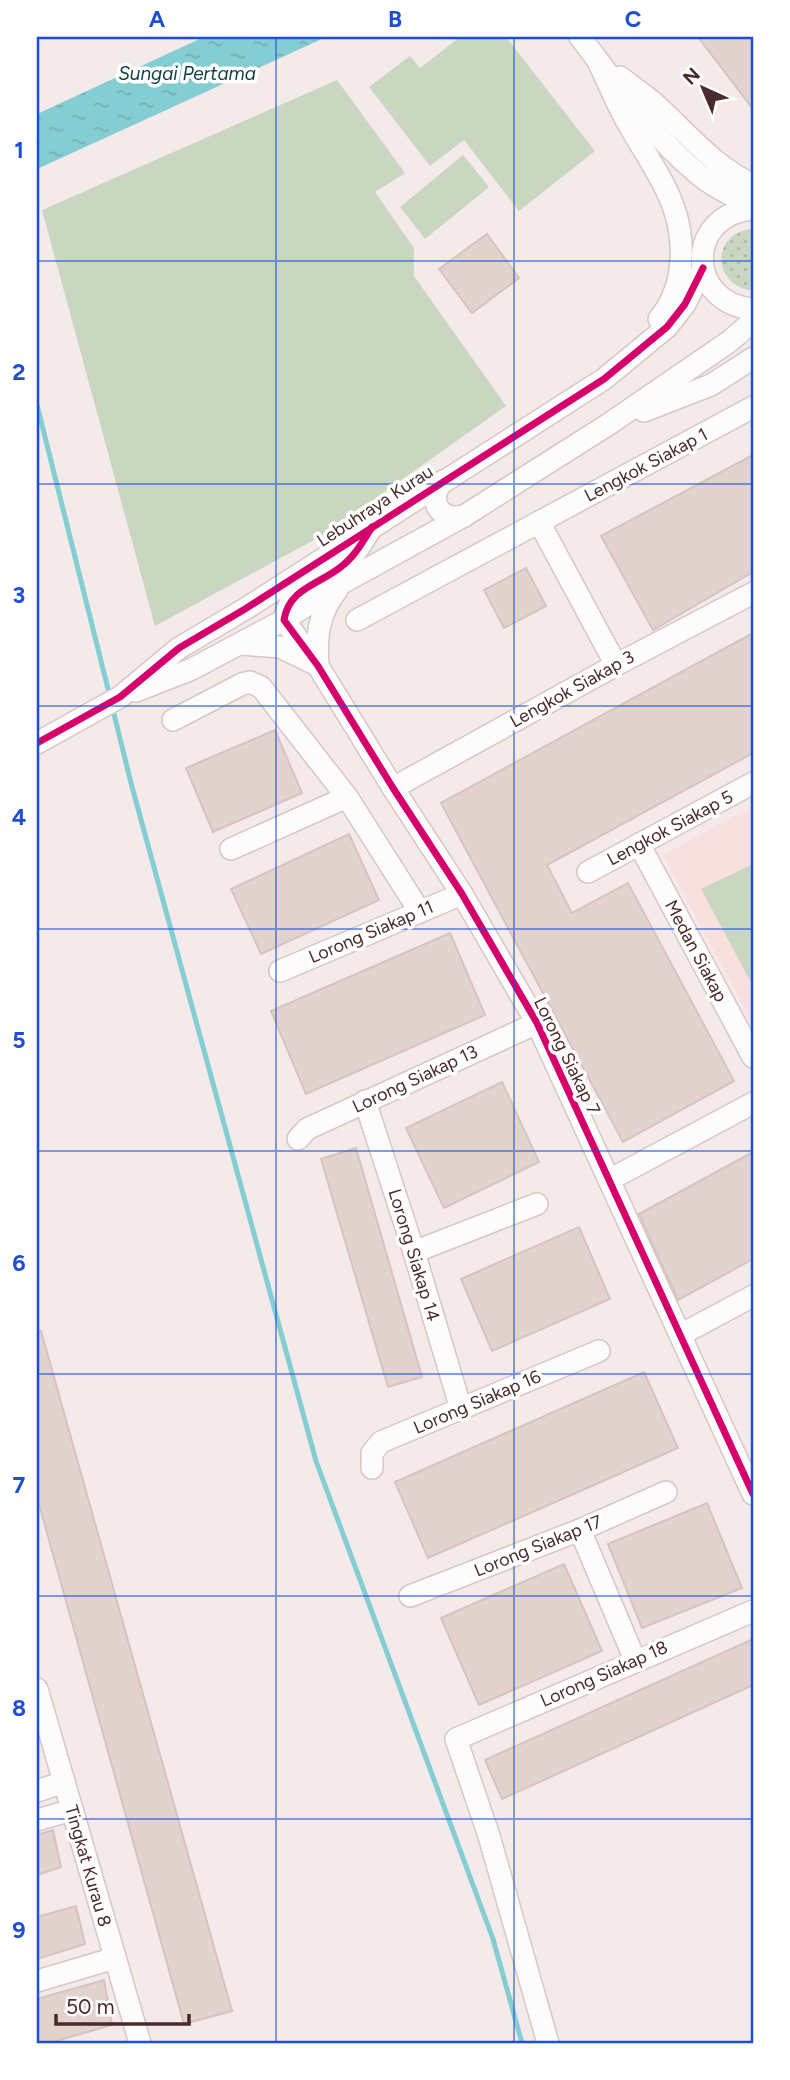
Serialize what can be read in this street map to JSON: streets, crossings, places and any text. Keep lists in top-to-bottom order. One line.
{"streets":{"street":["Lengkok Siakap 1","Lebuhraya Kurau","Lengkok Siakap 3","Lengkok Siakap 5","Lorong Siakap 11","Medan Siakap","Lorong Siakap 7","Lorong Siakap 13","Lorong Siakap 14","Lorong Siakap 16","Lorong Siakap 17","Lorong Siakap 18","Tingkat Kurau 8"]},"crossings":[["Lebuhraya Kurau","Lorong Siakap 7"],["Lengkok Siakap 3","Lorong Siakap 7"],["Lengkok Siakap 5","Medan Siakap"],["Lorong Siakap 11","Lorong Siakap 7"],["Lorong Siakap 7","Lorong Siakap 13"],["Lorong Siakap 13","Lorong Siakap 14"],["Lorong Siakap 14","Lorong Siakap 16"]],"water":["Sungai Pertama"],"scale_bar":"50 m","north":"top left","grid":{"columns":["A","B","C"],"rows":["1","2","3","4","5","6","7","8","9"]}}
